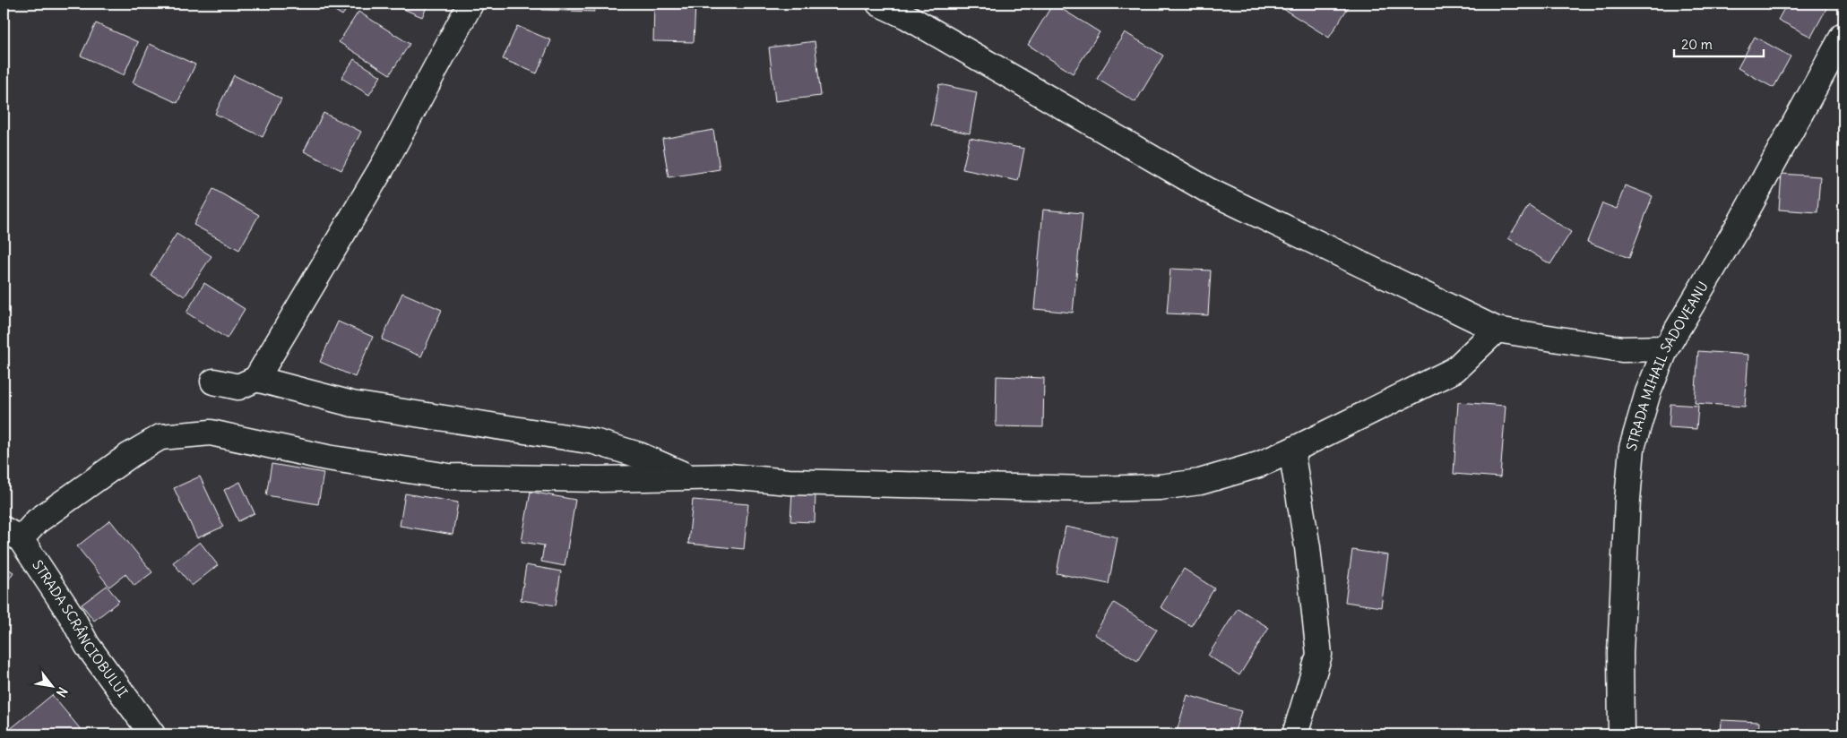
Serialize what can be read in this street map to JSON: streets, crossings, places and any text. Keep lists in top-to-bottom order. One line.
{"streets":{"street":["STRADA MIHAIL SADOVEANU","STRADA SCRÂNCIOBULUI"]},"scale_bar":"20 m","north":"bottom right"}
